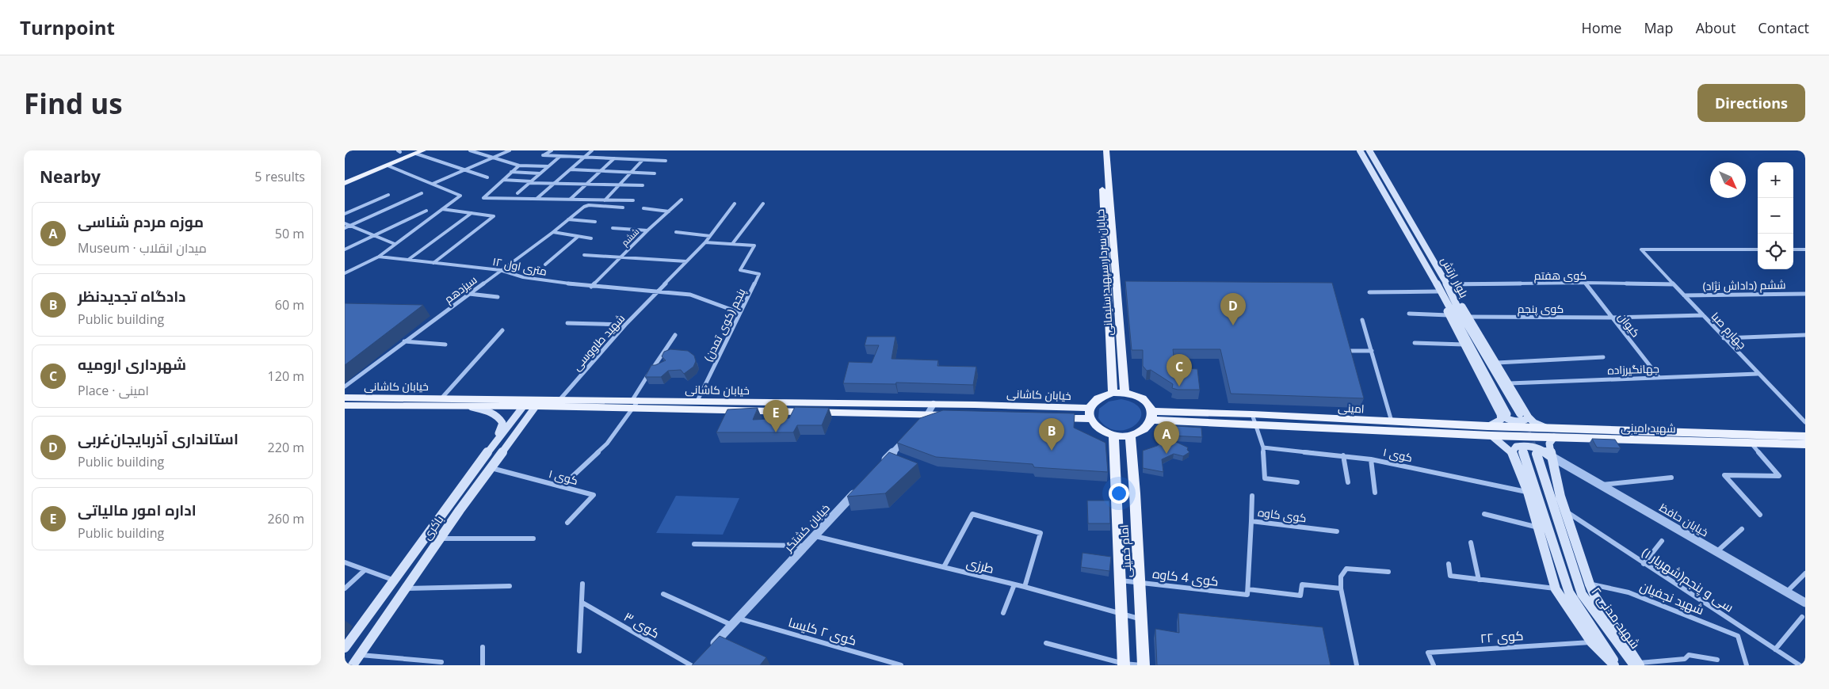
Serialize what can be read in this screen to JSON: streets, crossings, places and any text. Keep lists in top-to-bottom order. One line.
{"streets":{"main road":["خیابان سردار سپهبد سلیمانی","بلوار ارتش","خیابان کاشانی","امینی","شهید امینی","باکری","امام خمینی","شهید مدنی ۲"],"street":["ششم","۱۲ متری اول","کوی هفتم","ششم (داداش نژاد)","سیزدهم","کوی پنجم","پنجم (کوی تمدن)","کیوان","چهارم صبا","شهید طاووسی","جهانگیرزاده","کوی ۱","کوی کاوه","خیابان حافظ","خیابان کشتگر","طرزی","کوی 4 کاوه","سی و پنجم(شهریار ۱)","شهید نجفیان","کوی ۳","کوی ۲ کلیسا","کوی ۲۲"]},"crossings":[["ششم","۱۲ متری اول"],["۱۲ متری اول","سیزدهم"],["۱۲ متری اول","پنجم (کوی تمدن)"],["۱۲ متری اول","شهید طاووسی"],["خیابان سردار سپهبد سلیمانی","خیابان کاشانی"],["خیابان سردار سپهبد سلیمانی","امینی"],["خیابان سردار سپهبد سلیمانی","امام خمینی"],["کوی هفتم","بلوار ارتش"],["کوی هفتم","کیوان"],["کوی هفتم","چهارم صبا"],["ششم (داداش نژاد)","چهارم صبا"],["کوی پنجم","کیوان"],["کوی پنجم","چهارم صبا"],["پنجم (کوی تمدن)","خیابان کاشانی"],["کیوان","جهانگیرزاده"],["چهارم صبا","جهانگیرزاده"],["شهید طاووسی","خیابان کاشانی"],["خیابان کاشانی","امینی"],["خیابان کاشانی","باکری"],["خیابان کاشانی","امام خمینی"],["امینی","شهید امینی"],["امینی","امام خمینی"],["کوی ۱","باکری"],["کوی کاوه","کوی 4 کاوه"],["خیابان کشتگر","طرزی"],["خیابان کشتگر","کوی ۲ کلیسا"],["امام خمینی","طرزی"],["امام خمینی","کوی 4 کاوه"]],"north":"bottom right","page":{"header":"Turnpoint","nav":["Home","Map","About","Contact"],"buttons":"Directions","title":"Find us","heading":["Nearby","5 results"],"map_buttons":["+","−"],"list":[{"mark":"A","name":"موزه مردم شناسی","note":"Museum · میدان انقلاب","value":"50 m"},{"mark":"B","name":"دادگاه تجدیدنظر","note":"Public building","value":"60 m"},{"mark":"C","name":"شهرداری ارومیه","note":"Place · امینی","value":"120 m"},{"mark":"D","name":"استانداری آذربایجان‌غربی","note":"Public building","value":"220 m"},{"mark":"E","name":"اداره امور مالیاتی","note":"Public building","value":"260 m"}],"pins":["D","C","E","B","A"]}}
